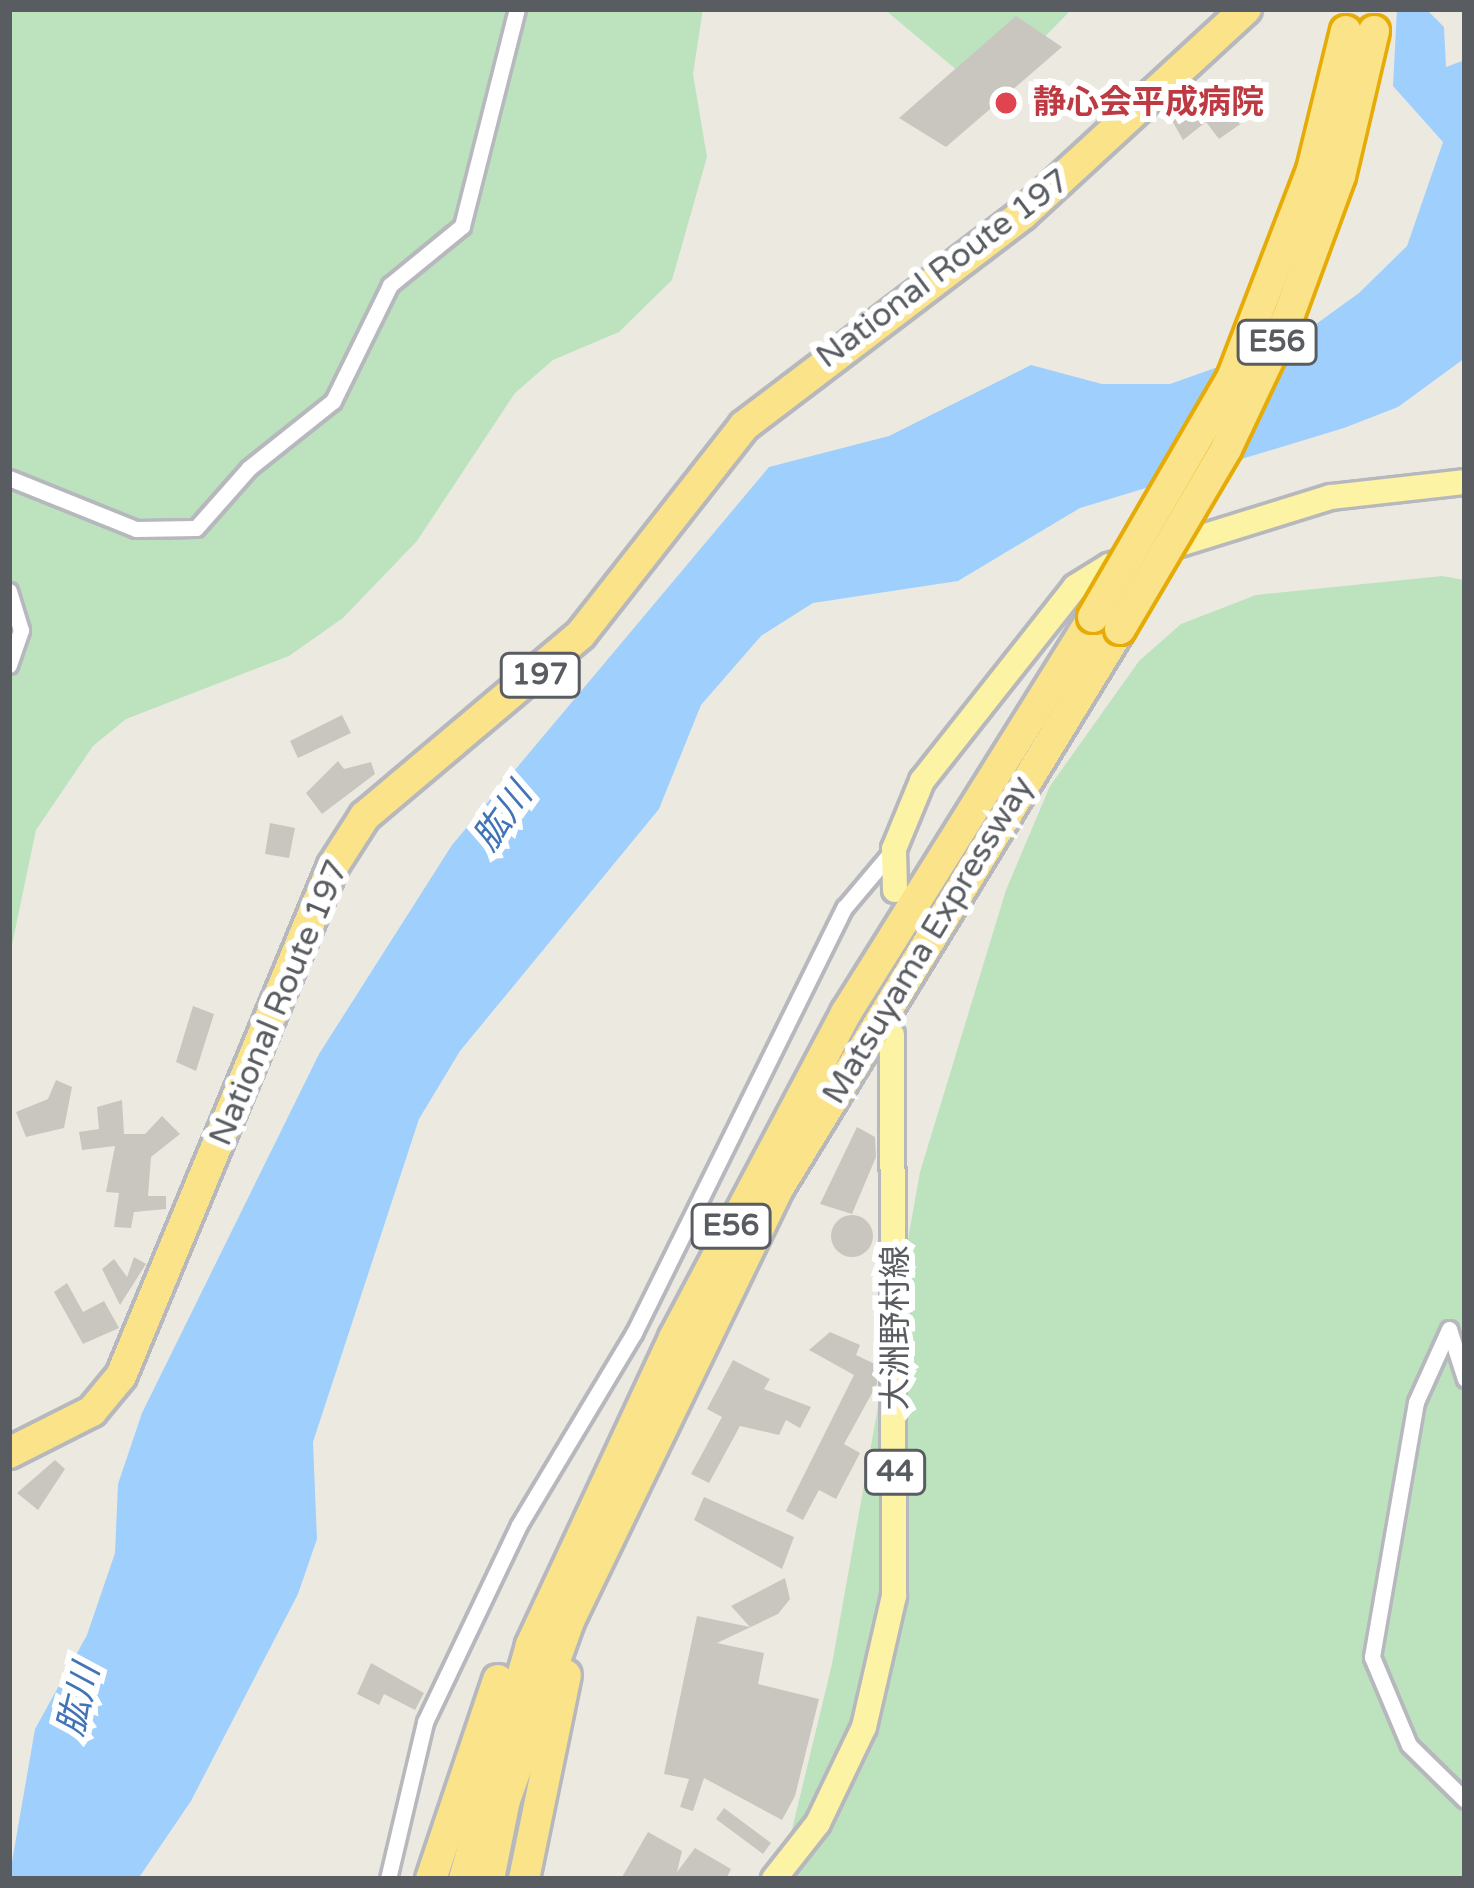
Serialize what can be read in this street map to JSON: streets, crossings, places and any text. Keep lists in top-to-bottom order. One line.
{"streets":{"highway":["National Route 197","E56","197","Matsuyama Expressway"],"main road":["大洲野村線","44"]},"water":["肱川"],"places":["静心会平成病院"]}
